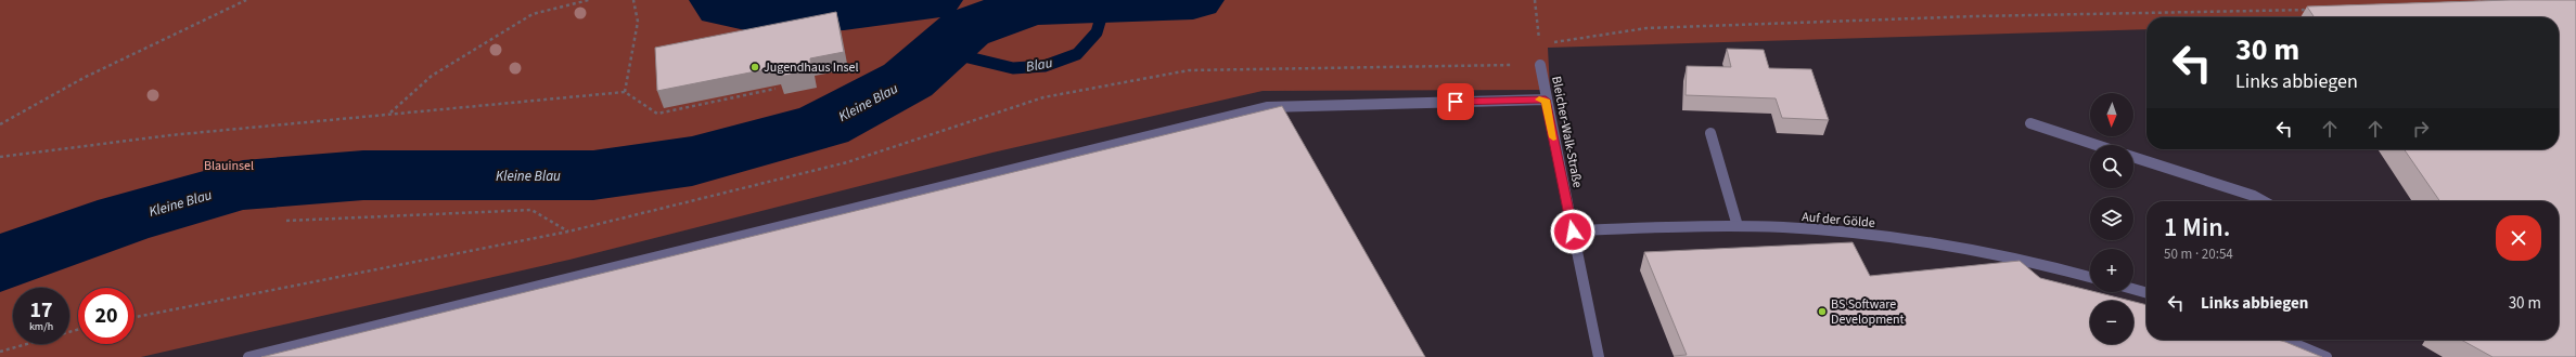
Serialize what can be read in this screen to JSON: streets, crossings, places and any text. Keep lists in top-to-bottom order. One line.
{"streets":{"street":["Bleicher-Walk-Straße","Auf der Gölde"]},"crossings":[["Bleicher-Walk-Straße","Auf der Gölde"]],"water":["Blau","Kleine Blau"],"parks":["Blauinsel"],"places":["Jugendhaus Insel","BS Software Development"],"north":"bottom","page":{"turn":["30 m","Links abbiegen"],"map_buttons":["+","−"],"heading":["1 Min.","50 m · 20:54"],"list":[{"name":"Links abbiegen","value":"30 m"}],"speed":"17 km/h","limit":"20"}}
